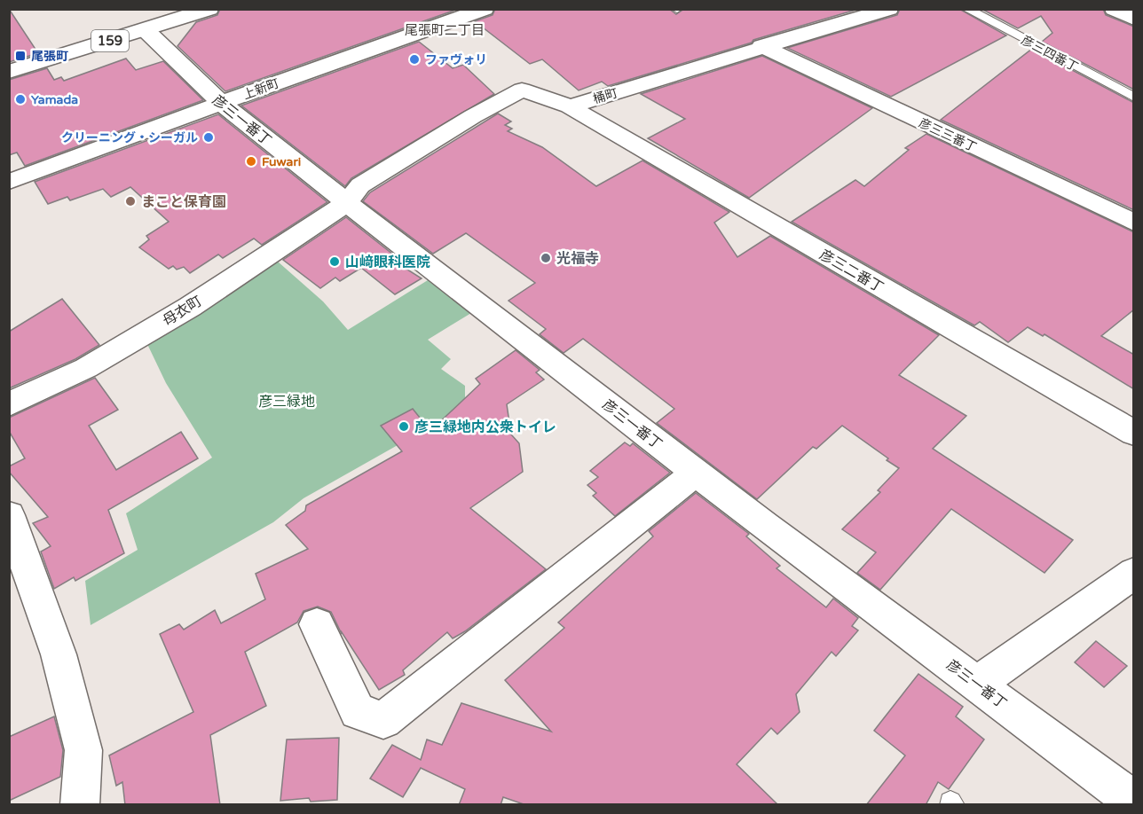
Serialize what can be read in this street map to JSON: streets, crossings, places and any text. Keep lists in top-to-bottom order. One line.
{"streets":{"main road":["159","上新町","桶町","彦三一番丁","彦三三番丁","彦三二番丁","母衣町"],"lane":["彦三四番丁"]},"crossings":[["159","彦三一番丁"],["上新町","彦三一番丁"],["桶町","彦三三番丁"],["桶町","彦三二番丁"],["彦三一番丁","母衣町"]],"districts":["尾張町二丁目"],"parks":["彦三緑地"],"places":{"transit":["尾張町"],"other":["ファヴォリ","Yamada","クリーニング・シーガル","Fuwari","まこと保育園","光福寺","山﨑眼科医院","彦三緑地内公衆トイレ"]}}
